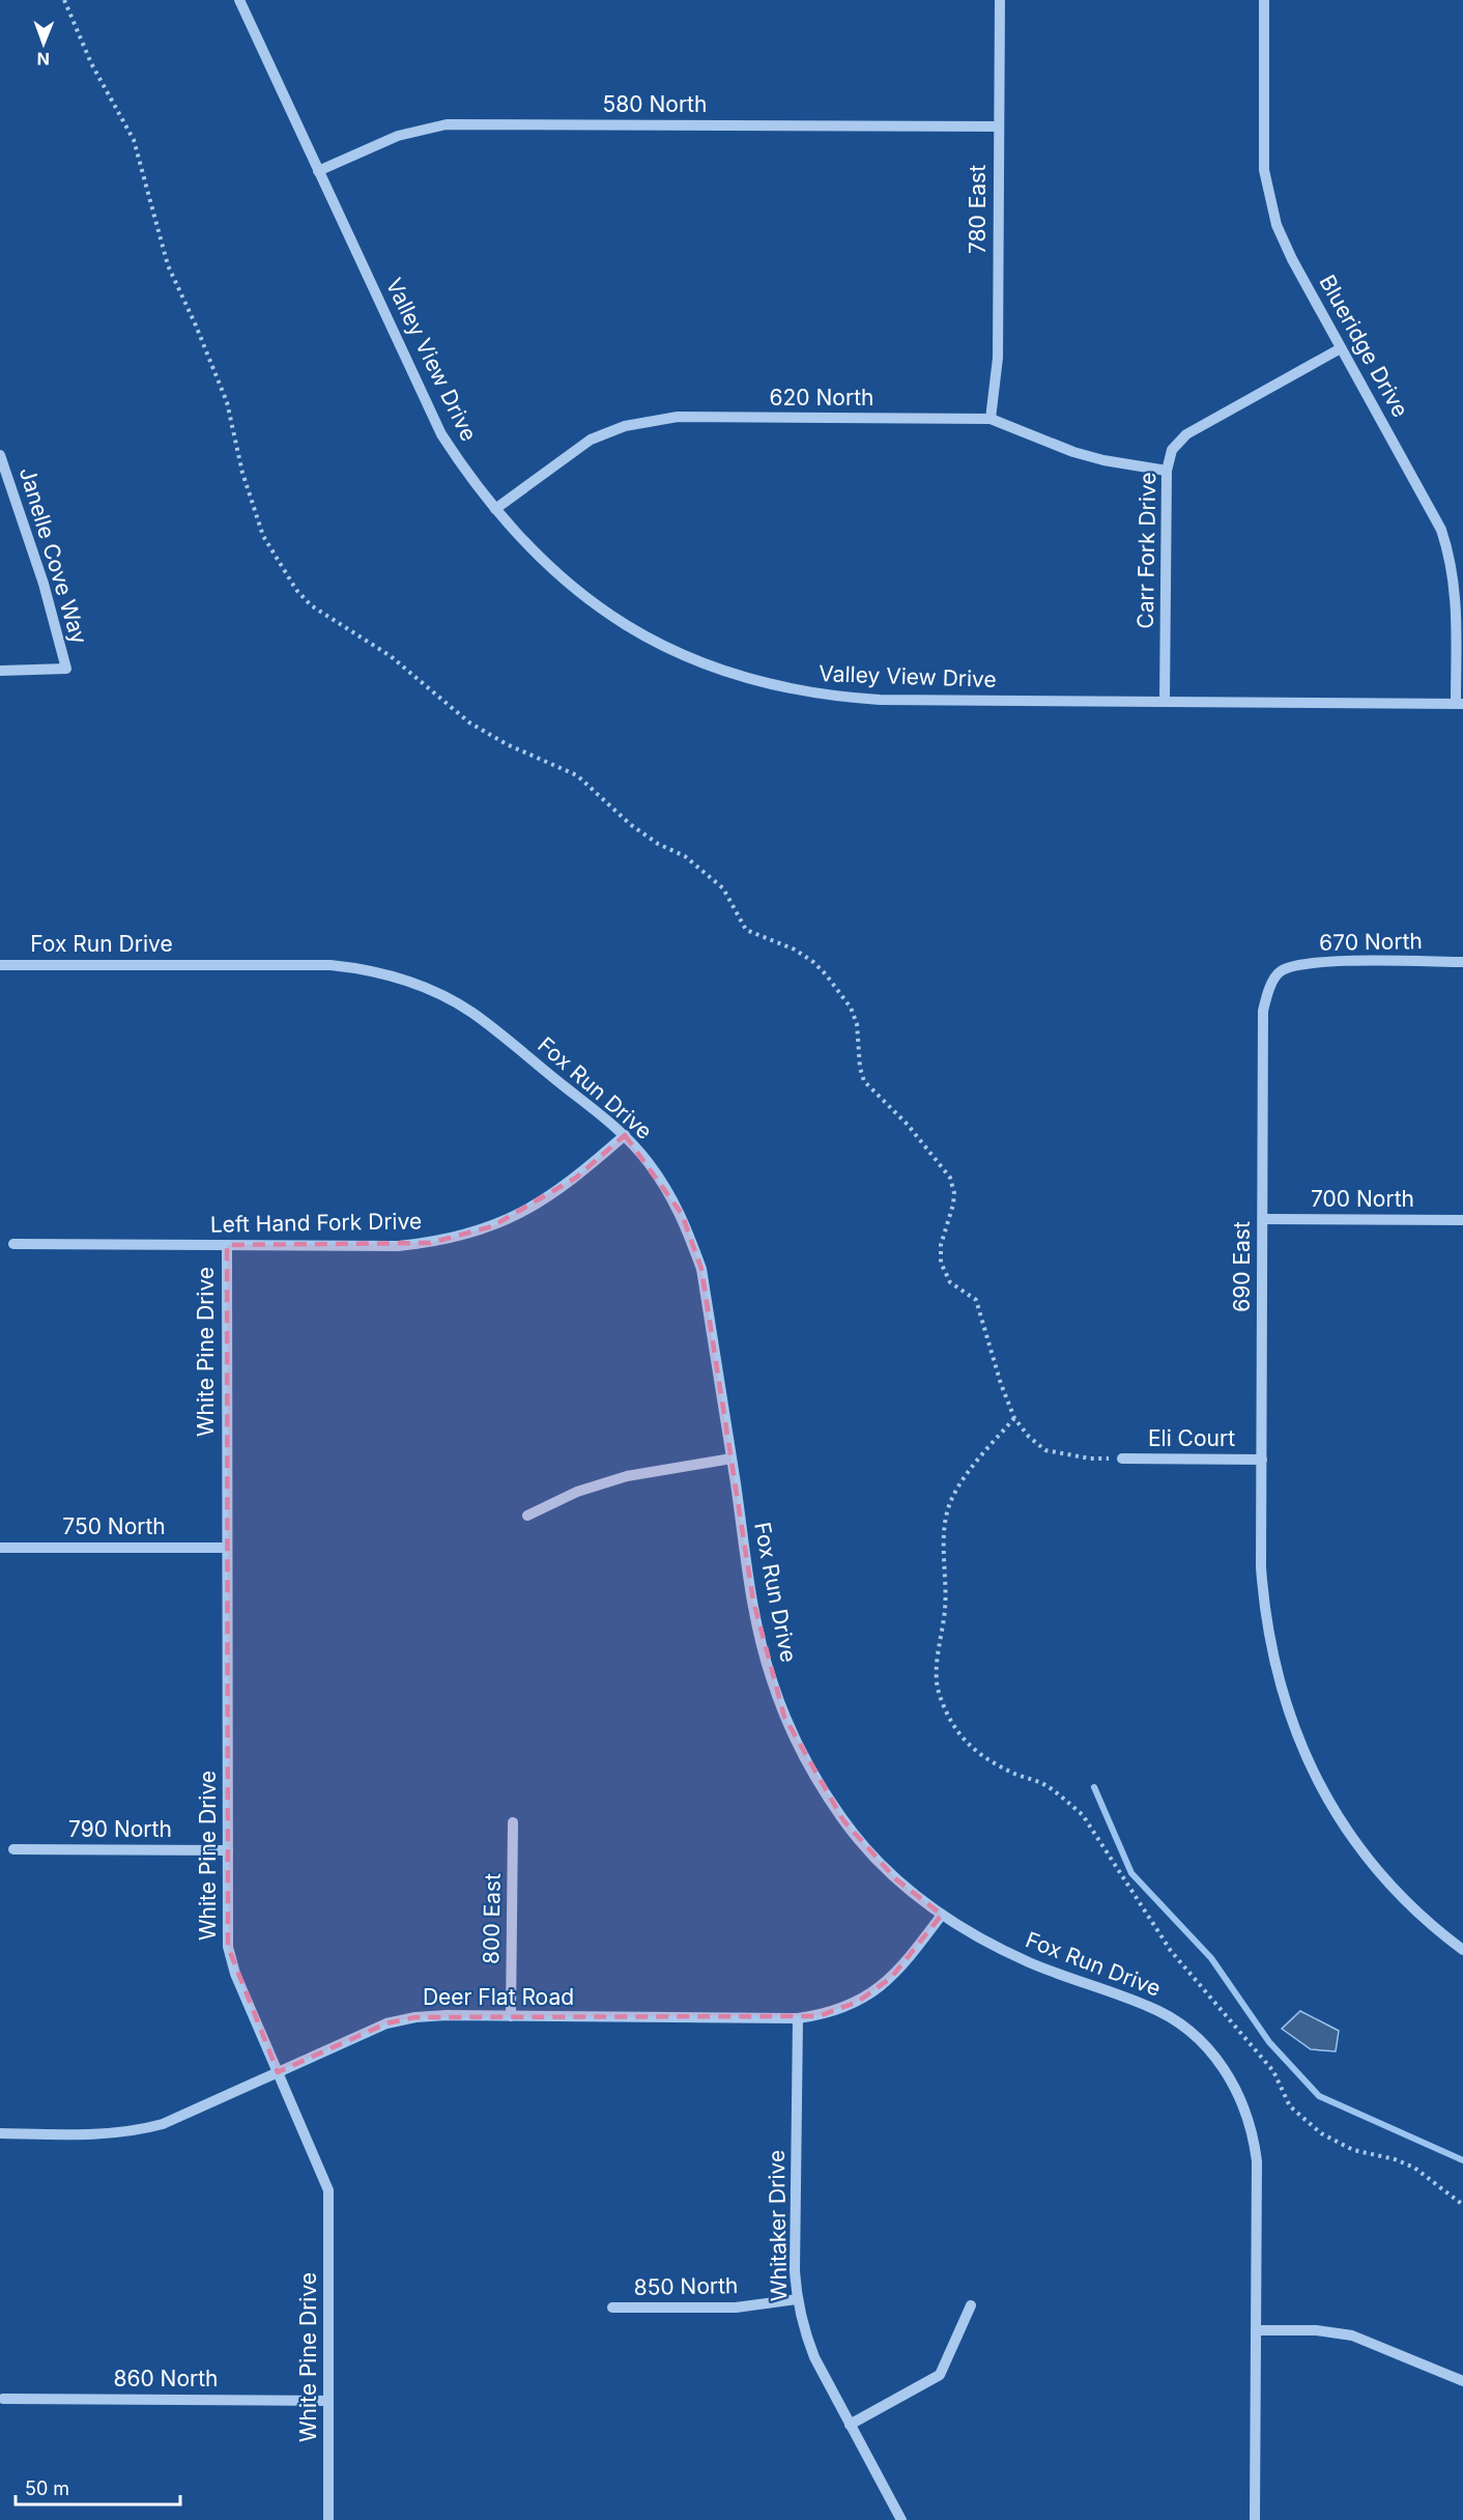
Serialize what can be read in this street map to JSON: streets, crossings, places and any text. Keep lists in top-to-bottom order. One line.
{"streets":{"street":["580 North","780 East","Blueridge Drive","Valley View Drive","620 North","Carr Fork Drive","Janelle Cove Way","670 North","Fox Run Drive","700 North","Left Hand Fork Drive","690 East","White Pine Drive","Eli Court","750 North","790 North","800 East","Deer Flat Road","Whitaker Drive","850 North","860 North"]},"crossings":[["580 North","780 East"],["580 North","Valley View Drive"],["780 East","620 North"],["Blueridge Drive","Valley View Drive"],["Blueridge Drive","Carr Fork Drive"],["Valley View Drive","620 North"],["Valley View Drive","Carr Fork Drive"],["620 North","Carr Fork Drive"],["670 North","690 East"],["Fox Run Drive","Left Hand Fork Drive"],["Fox Run Drive","Deer Flat Road"],["700 North","690 East"],["Left Hand Fork Drive","White Pine Drive"],["690 East","Eli Court"],["White Pine Drive","750 North"],["White Pine Drive","790 North"],["White Pine Drive","Deer Flat Road"],["White Pine Drive","860 North"],["800 East","Deer Flat Road"],["Deer Flat Road","Whitaker Drive"],["Whitaker Drive","850 North"]],"scale_bar":"50 m","north":"bottom"}
